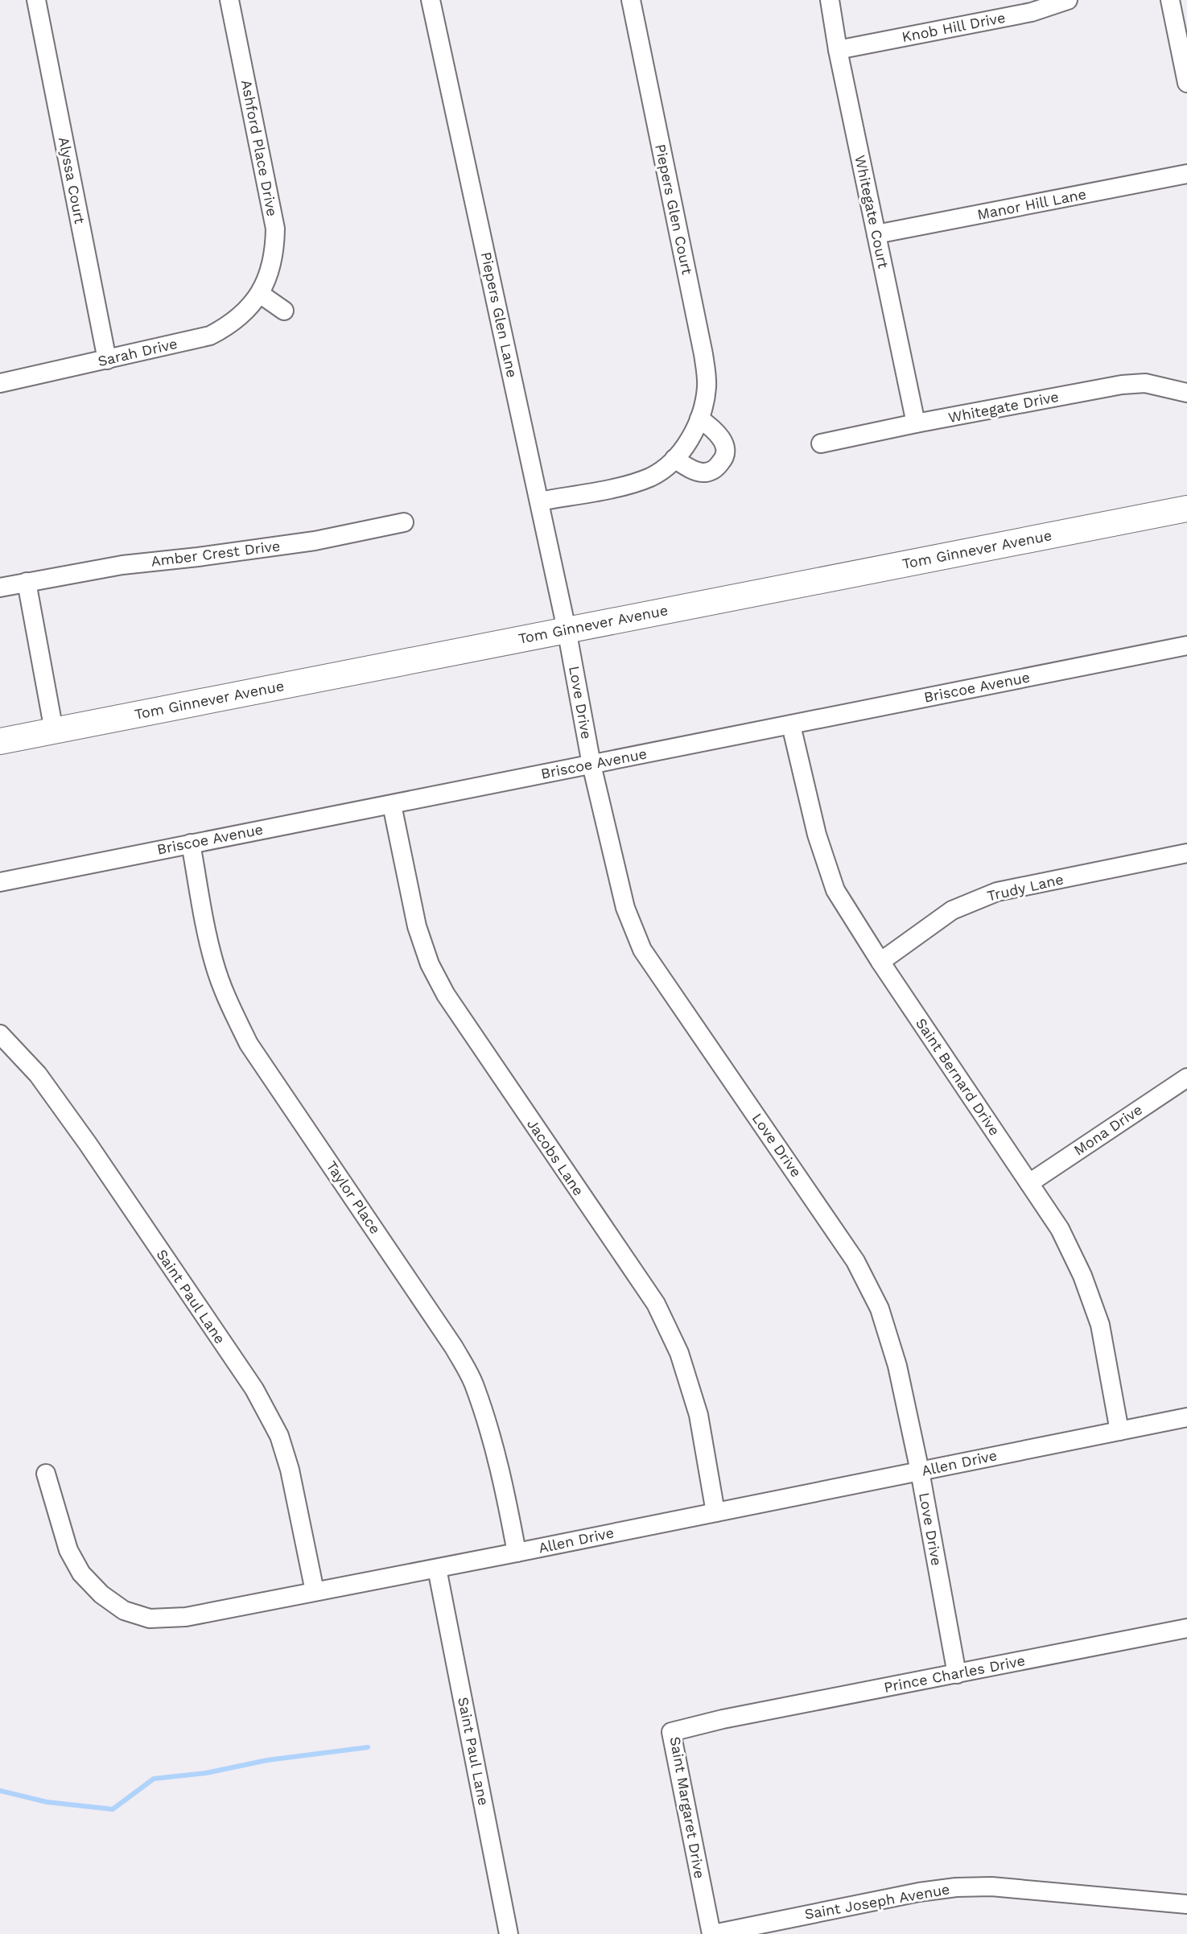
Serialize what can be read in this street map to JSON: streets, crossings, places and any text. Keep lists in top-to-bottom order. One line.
{"streets":{"main road":["Tom Ginnever Avenue"],"street":["Knob Hill Drive","Ashford Place Drive","Alyssa Court","Manor Hill Lane","Piepers Glen Court","Whitegate Court","Piepers Glen Lane","Sarah Drive","Whitegate Drive","Amber Crest Drive","Briscoe Avenue","Love Drive","Trudy Lane","Saint Bernard Drive","Mona Drive","Jacobs Lane","Taylor Place","Saint Paul Lane","Allen Drive","Prince Charles Drive","Saint Margaret Drive","Saint Joseph Avenue"]},"crossings":[["Knob Hill Drive","Whitegate Court"],["Ashford Place Drive","Sarah Drive"],["Alyssa Court","Sarah Drive"],["Manor Hill Lane","Whitegate Court"],["Piepers Glen Court","Piepers Glen Lane"],["Whitegate Court","Whitegate Drive"],["Piepers Glen Lane","Tom Ginnever Avenue"],["Piepers Glen Lane","Love Drive"],["Tom Ginnever Avenue","Love Drive"],["Briscoe Avenue","Love Drive"],["Briscoe Avenue","Saint Bernard Drive"],["Briscoe Avenue","Jacobs Lane"],["Briscoe Avenue","Taylor Place"],["Love Drive","Allen Drive"],["Love Drive","Prince Charles Drive"],["Trudy Lane","Saint Bernard Drive"],["Saint Bernard Drive","Mona Drive"],["Saint Bernard Drive","Allen Drive"],["Jacobs Lane","Allen Drive"],["Taylor Place","Allen Drive"],["Saint Paul Lane","Allen Drive"],["Prince Charles Drive","Saint Margaret Drive"],["Saint Margaret Drive","Saint Joseph Avenue"]]}
